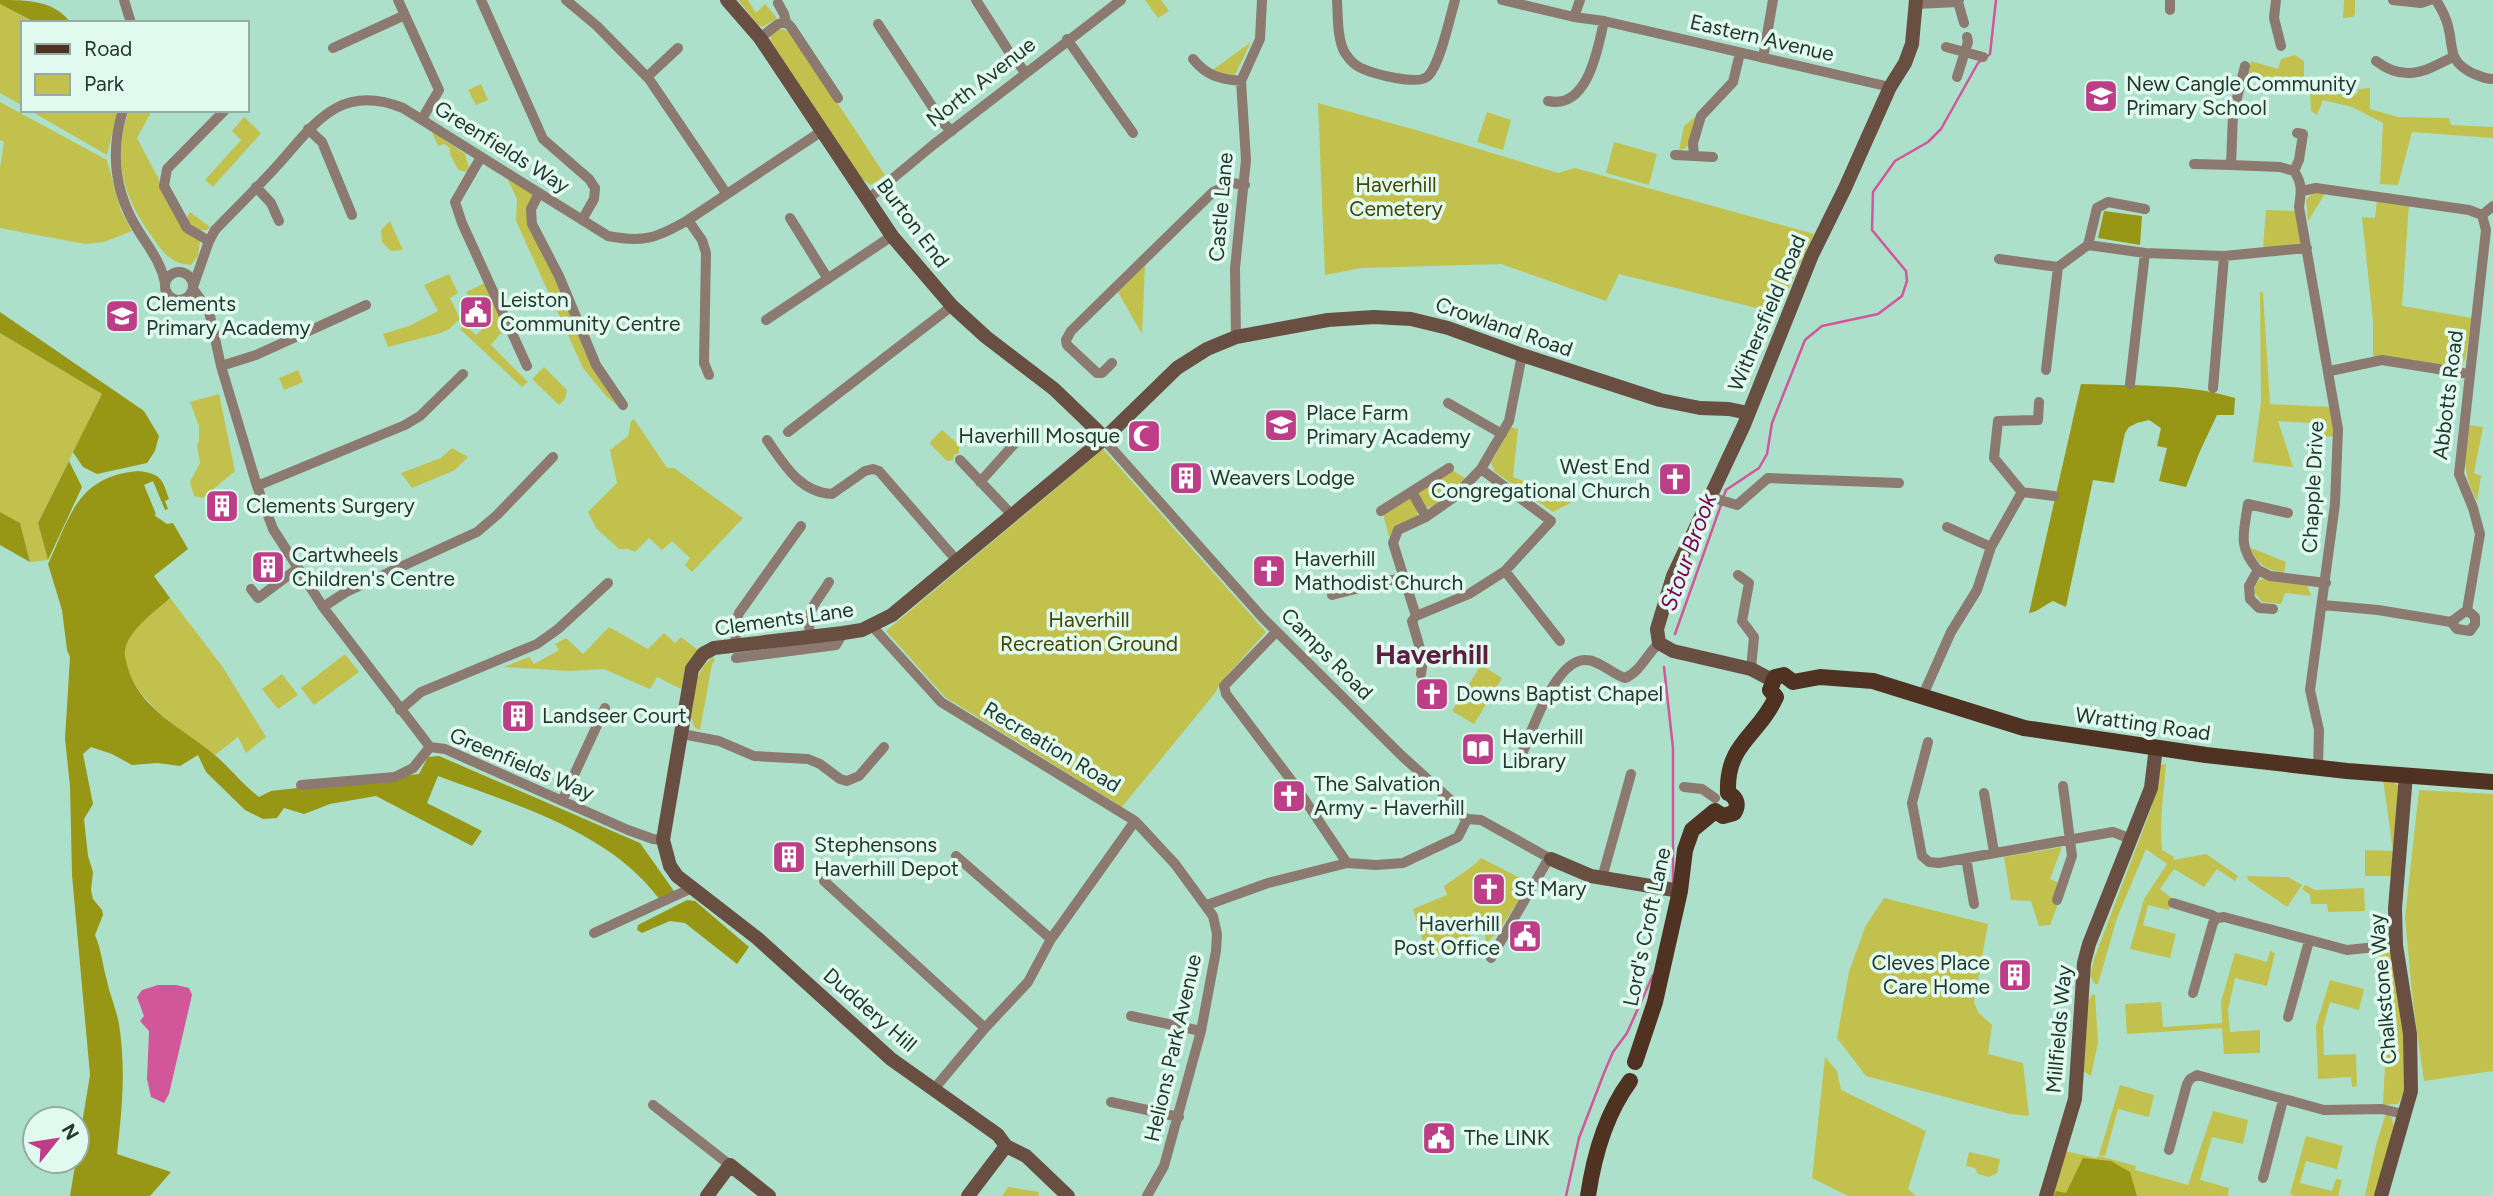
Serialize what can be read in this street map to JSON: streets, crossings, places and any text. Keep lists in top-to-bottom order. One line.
{"streets":{"main road":["Wratting Road","Lord's Croft Lane"],"street":["Eastern Avenue","North Avenue","Greenfields Way","Castle Lane","Burton End","Withersfield Road","Crowland Road","Abbotts Road","Chapple Drive","Clements Lane","Camps Road","Recreation Road","Chalkstone Way","Duddery Hill","Millfields Way","Helions Park Avenue"]},"crossings":[["Eastern Avenue","Withersfield Road"],["North Avenue","Burton End"],["Greenfields Way","Burton End"],["Greenfields Way","Clements Lane"],["Greenfields Way","Duddery Hill"],["Castle Lane","Crowland Road"],["Burton End","Crowland Road"],["Burton End","Camps Road"],["Withersfield Road","Crowland Road"],["Crowland Road","Clements Lane"],["Crowland Road","Camps Road"],["Chapple Drive","Wratting Road"],["Clements Lane","Recreation Road"],["Clements Lane","Duddery Hill"],["Wratting Road","Chalkstone Way"],["Wratting Road","Millfields Way"],["Recreation Road","Helions Park Avenue"]],"districts":["Haverhill"],"water":["Stour Brook"],"parks":["Haverhill Cemetery","Haverhill Recreation Ground"],"places":{"school or university":["New Cangle Community Primary School","Clements Primary Academy","Place Farm Primary Academy"],"public building":["Leiston Community Centre","Haverhill Post Office","The LINK"],"mosque":["Haverhill Mosque"],"building":["Weavers Lodge","Clements Surgery","Cartwheels Children's Centre","Landseer Court","Stephensons Haverhill Depot","Cleves Place Care Home"],"church":["West End Congregational Church","Haverhill Mathodist Church","Downs Baptist Chapel","The Salvation Army - Haverhill","St Mary"],"library":["Haverhill Library"]},"legend":["Road","Park"],"north":"top right"}
